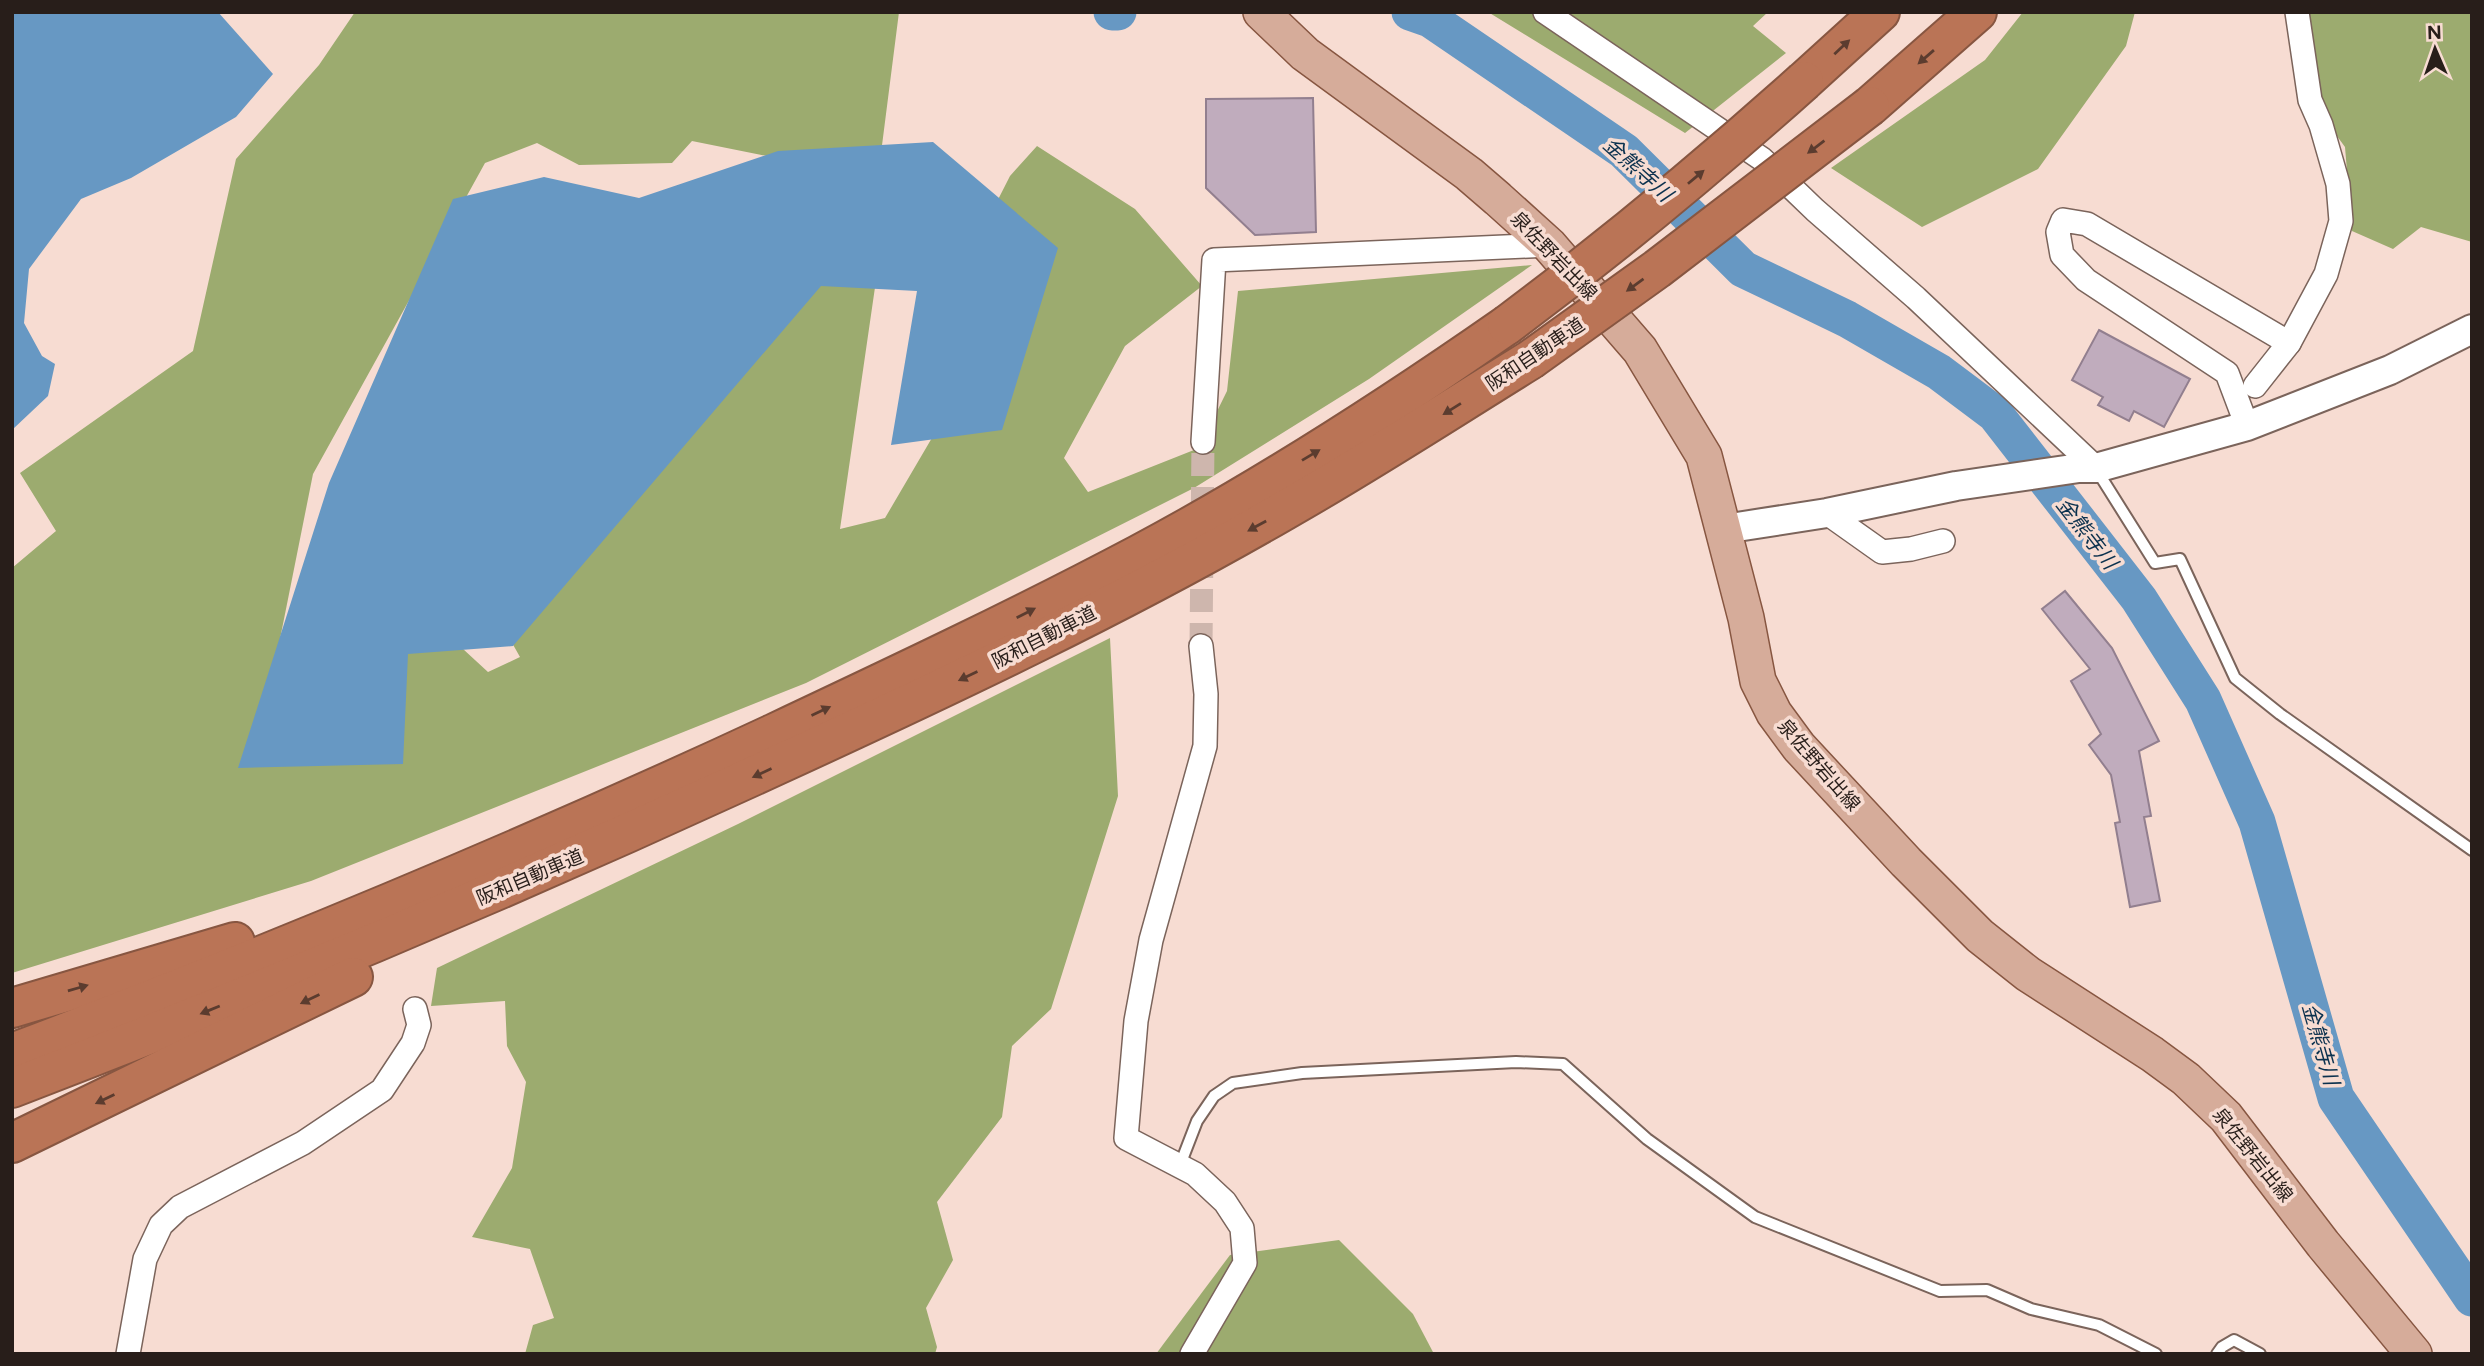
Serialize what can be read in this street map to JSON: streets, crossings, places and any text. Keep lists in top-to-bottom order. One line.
{"streets":{"highway":["阪和自動車道"],"main road":["泉佐野岩出線"]},"water":["金熊寺川"],"north":"top"}
